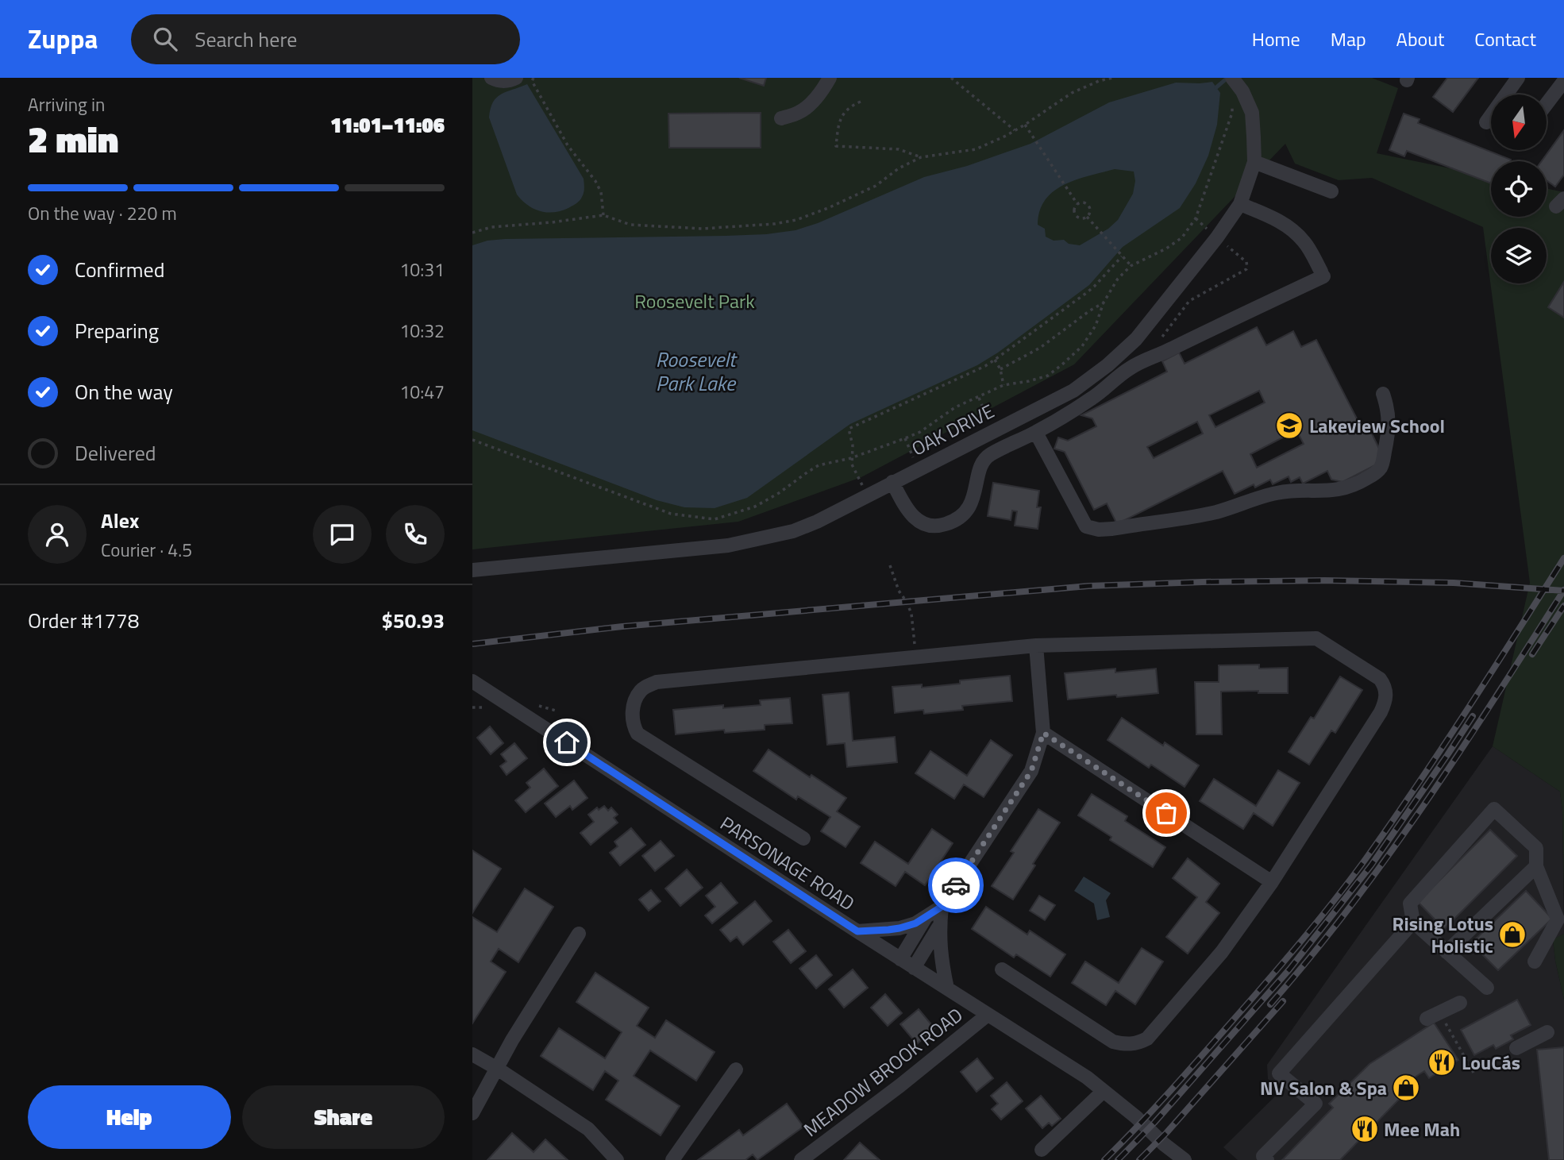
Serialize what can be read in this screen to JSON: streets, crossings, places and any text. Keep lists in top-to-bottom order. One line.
{"streets":{"street":["OAK DRIVE","PARSONAGE ROAD","MEADOW BROOK ROAD"]},"crossings":[["PARSONAGE ROAD","MEADOW BROOK ROAD"]],"water":["Roosevelt Park Lake"],"parks":["Roosevelt Park"],"places":{"school or university":["Lakeview School"],"shop":["Rising Lotus Holistic","NV Salon & Spa"],"restaurant":["LouCás","Mee Mah"]},"north":"bottom","page":{"header":"Zuppa","search":"Search here","nav":["Home","Map","About","Contact"],"heading":["2 min","Arriving in","11:01–11:06"],"panel":["Alex","Courier · 4.5","Order #1778","$50.93"],"bar":"On the way · 220 m","list":[["Confirmed","10:31"],["Preparing","10:32"],["On the way","10:47"],"Delivered"],"buttons":["Help","Share"]}}
